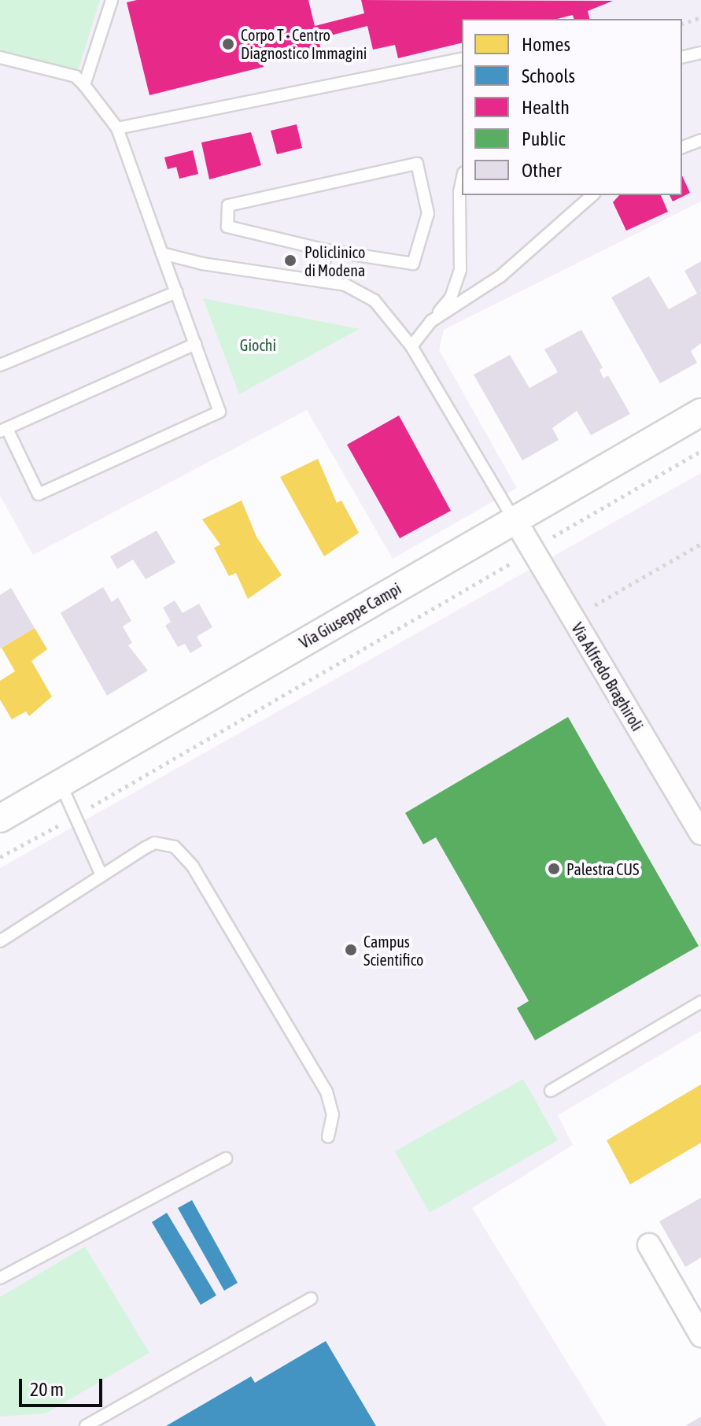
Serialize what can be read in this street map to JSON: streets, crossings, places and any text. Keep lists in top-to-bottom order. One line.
{"streets":{"street":["Via Giuseppe Campi","Via Alfredo Braghiroli"]},"crossings":[["Via Giuseppe Campi","Via Alfredo Braghiroli"]],"parks":["Giochi"],"places":["Corpo T - Centro Diagnostico Immagini","Policlinico di Modena","Palestra CUS","Campus Scientifico"],"legend":["Homes","Schools","Health","Public","Other"],"scale_bar":"20 m"}
